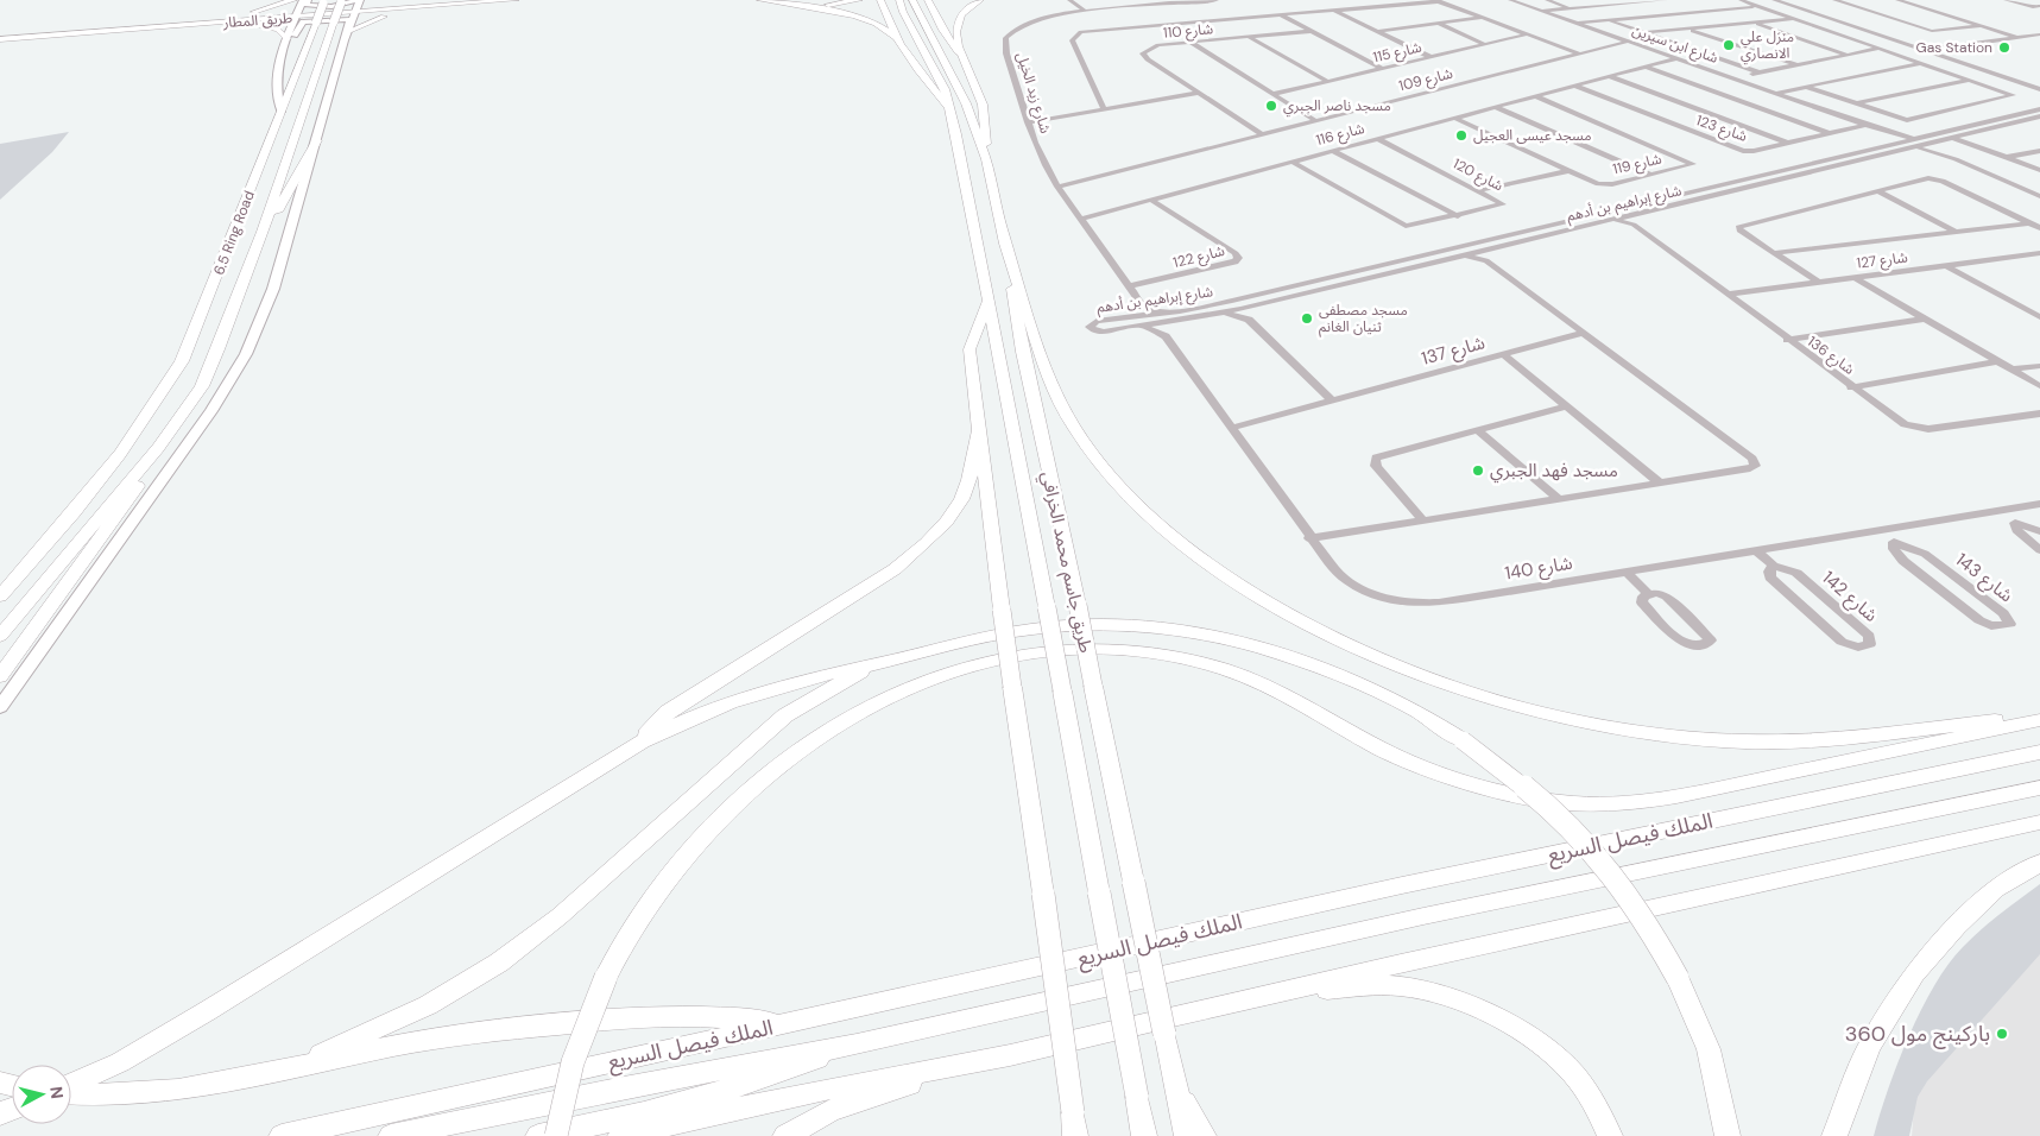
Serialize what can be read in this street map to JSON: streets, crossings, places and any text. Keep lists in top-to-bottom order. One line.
{"streets":{"highway":["طريق المطار","6.5 Ring Road","طريق جاسم محمد الخرافي","الملك فيصل السريع"],"street":["شارع 110","شارع ابن سيرين","شارع 115","شارع 109","شارع زيد الخيل","شارع 123","شارع 116","شارع 119","شارع 120","شارع إبراهيم بن أدهم","شارع 122","شارع 127","شارع 137","شارع 136","شارع 140","شارع 143","شارع 142"]},"crossings":[["شارع 110","شارع 109"],["شارع ابن سيرين","شارع 109"],["شارع ابن سيرين","شارع 123"],["شارع ابن سيرين","شارع 116"],["شارع ابن سيرين","شارع إبراهيم بن أدهم"],["شارع 109","شارع زيد الخيل"],["شارع زيد الخيل","شارع 116"],["شارع زيد الخيل","شارع 122"],["شارع 123","شارع 116"],["شارع 116","شارع 119"],["شارع 116","شارع 120"],["شارع 116","شارع 122"],["شارع إبراهيم بن أدهم","شارع 136"],["شارع 127","شارع 136"],["شارع 137","شارع 140"],["شارع 140","شارع 143"],["شارع 140","شارع 142"]],"places":["منزل علي الانصاري","Gas Station","مسجد ناصر الجبري","مسجد عيسى العجيل","مسجد مصطفى ثنيان الغانم","مسجد فهد الجبري","باركينج مول 360"],"north":"right"}
